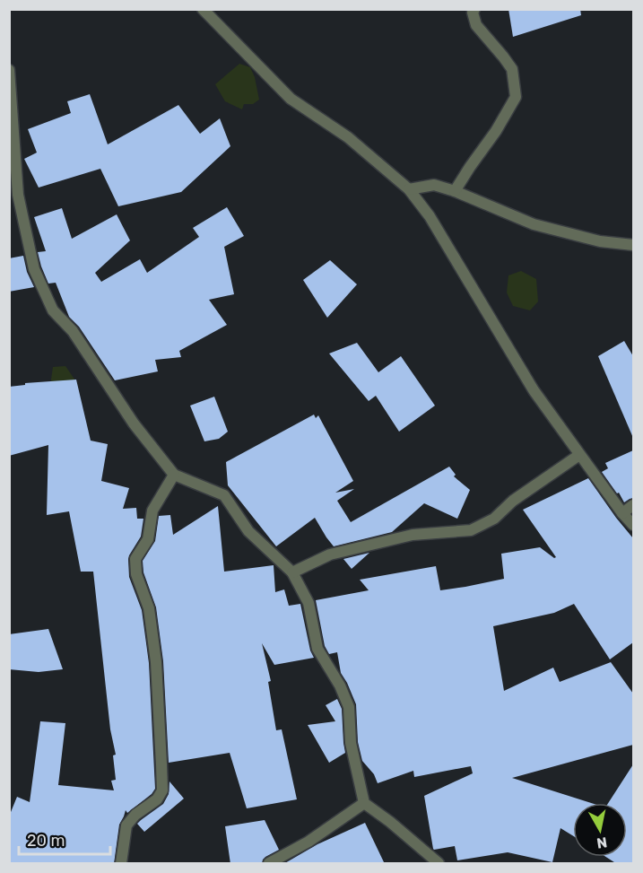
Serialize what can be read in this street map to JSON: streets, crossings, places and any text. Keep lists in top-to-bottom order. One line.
{"scale_bar":"20 m","north":"bottom"}
